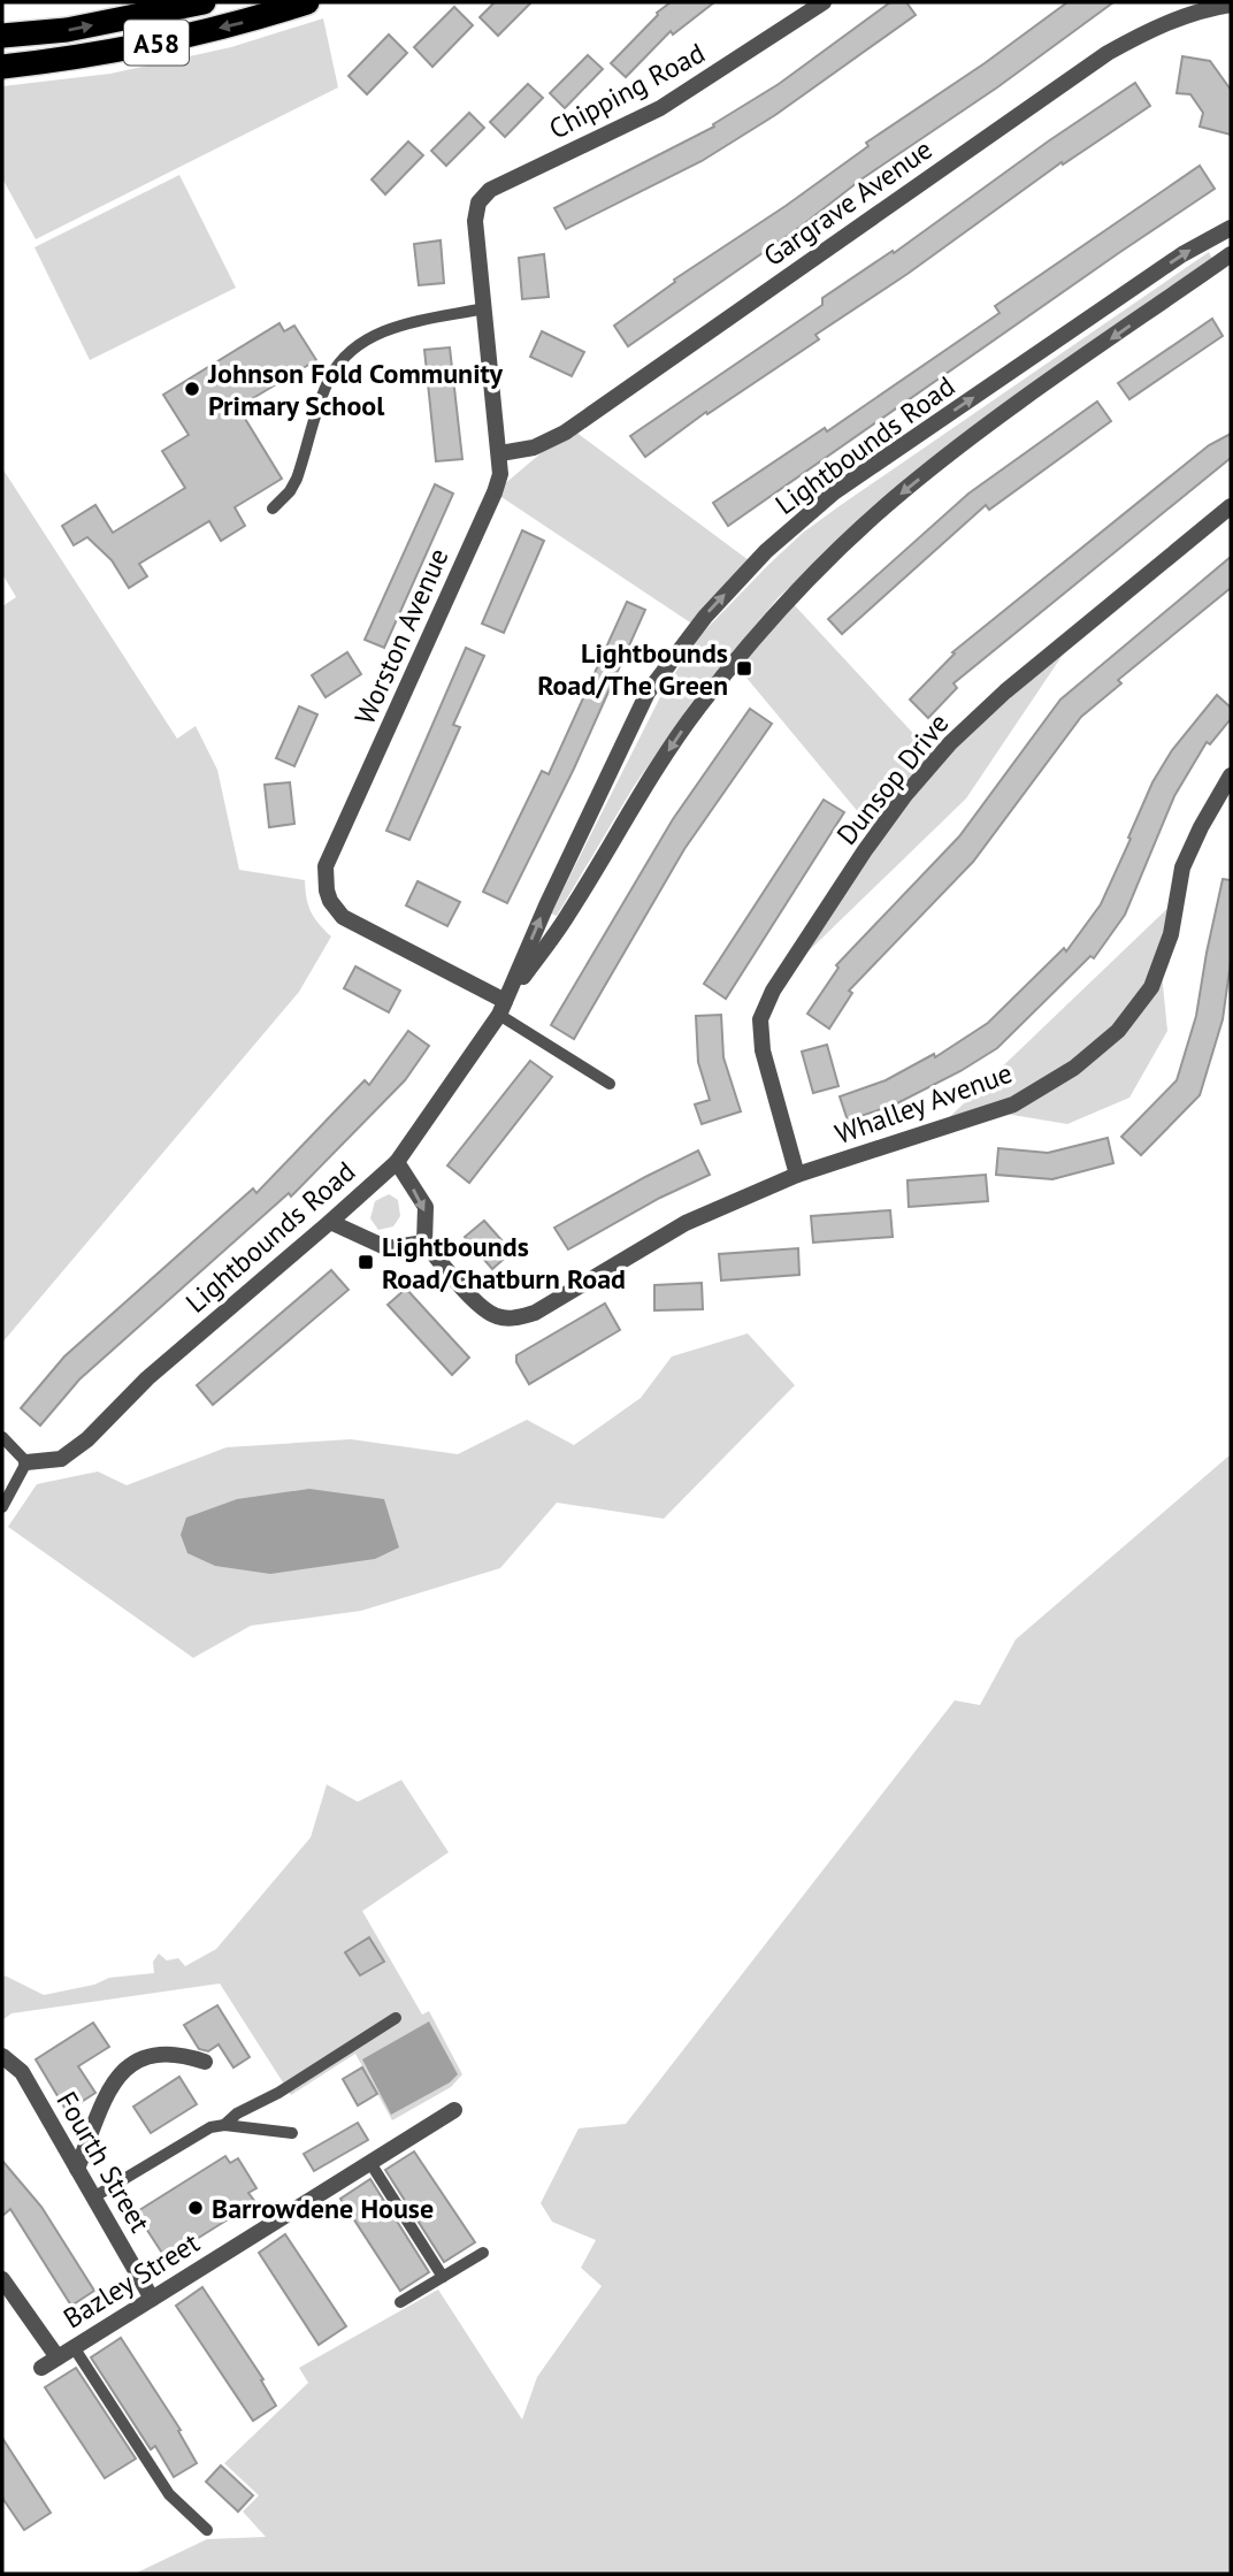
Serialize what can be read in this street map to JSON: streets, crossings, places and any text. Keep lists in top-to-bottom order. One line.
{"streets":{"highway":["A58"],"street":["Chipping Road","Gargrave Avenue","Lightbounds Road","Worston Avenue","Dunsop Drive","Whalley Avenue","Fourth Street","Bazley Street"]},"crossings":[["Chipping Road","Worston Avenue"],["Gargrave Avenue","Worston Avenue"],["Lightbounds Road","Worston Avenue"],["Dunsop Drive","Whalley Avenue"],["Fourth Street","Bazley Street"]],"places":{"other":["Johnson Fold Community Primary School","Barrowdene House"],"transit":["Lightbounds Road/The Green","Lightbounds Road/Chatburn Road"]}}
